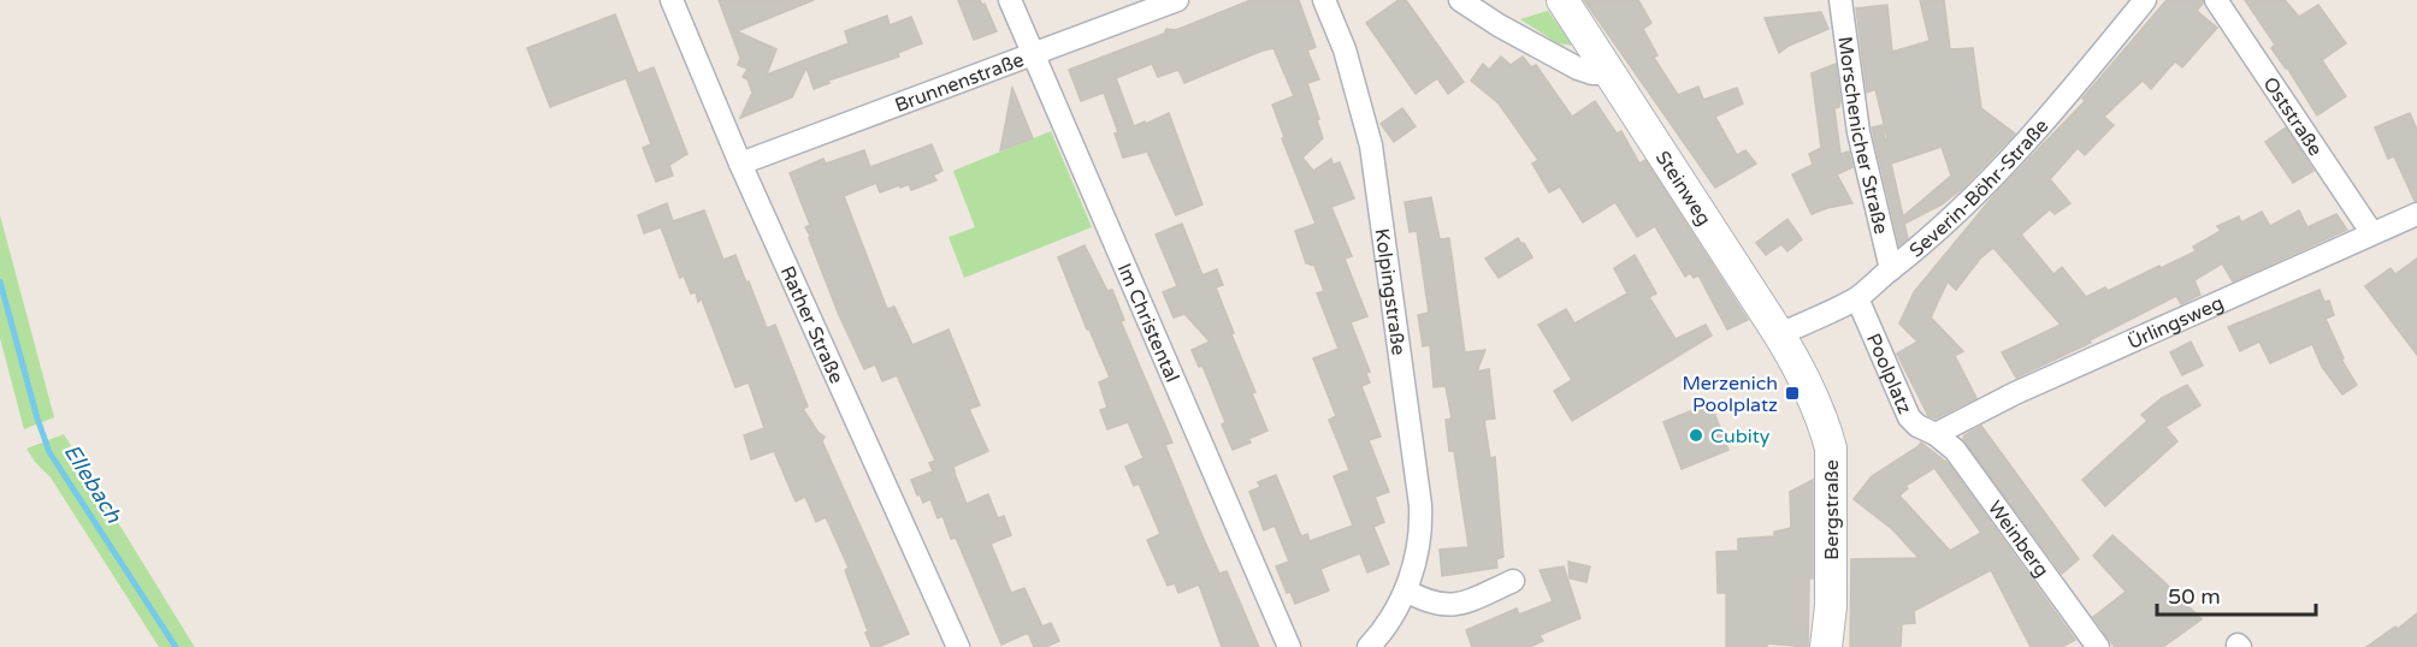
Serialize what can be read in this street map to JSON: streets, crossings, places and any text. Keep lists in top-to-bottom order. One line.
{"streets":{"street":["Brunnenstraße","Oststraße","Morschenicher Straße","Severin-Böhr-Straße","Steinweg","Kolpingstraße","Ürlingsweg","Im Christental","Rather Straße","Poolplatz","Bergstraße","Weinberg"]},"crossings":[["Brunnenstraße","Im Christental"],["Brunnenstraße","Rather Straße"],["Oststraße","Ürlingsweg"],["Morschenicher Straße","Severin-Böhr-Straße"],["Severin-Böhr-Straße","Steinweg"],["Severin-Böhr-Straße","Poolplatz"],["Steinweg","Bergstraße"],["Ürlingsweg","Poolplatz"],["Ürlingsweg","Weinberg"],["Poolplatz","Weinberg"]],"water":["Ellebach"],"places":{"transit":["Merzenich Poolplatz"],"other":["Cubity"]},"scale_bar":"50 m"}
